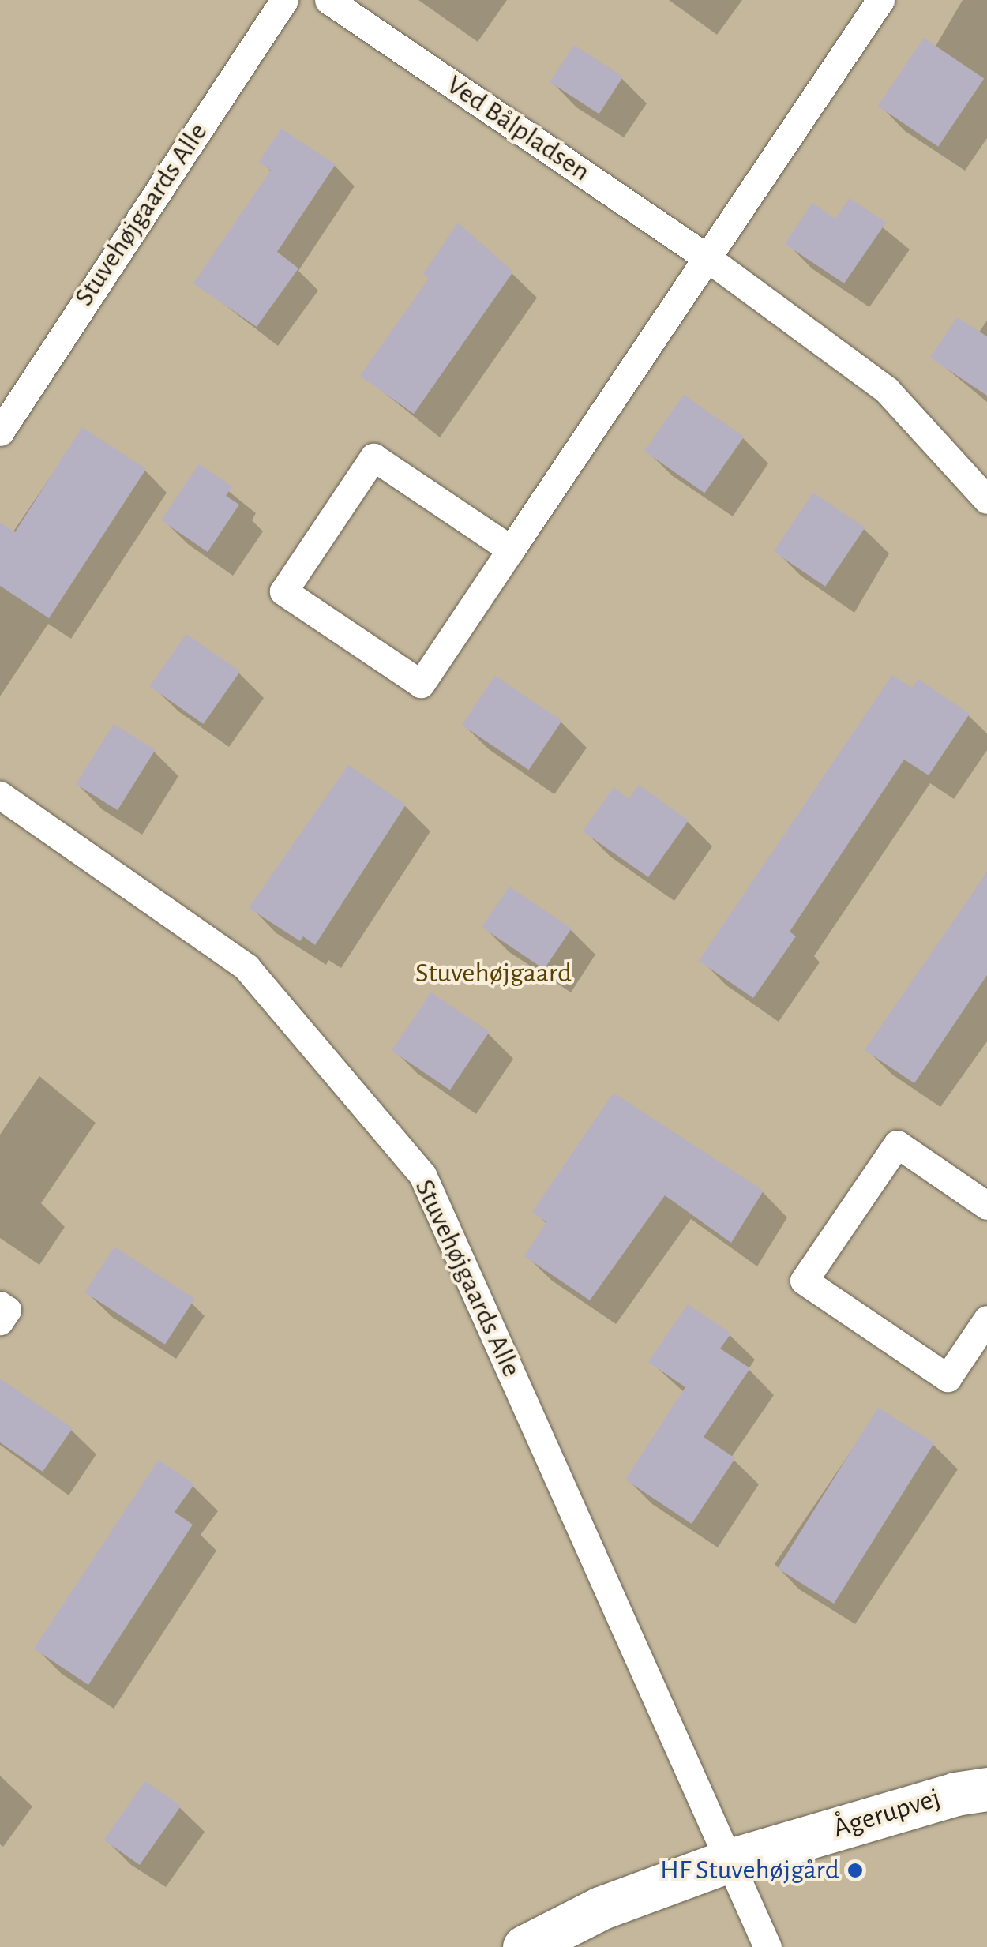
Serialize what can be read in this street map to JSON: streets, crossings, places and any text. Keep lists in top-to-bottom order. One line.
{"streets":{"street":["Ågerupvej"],"lane":["Ved Bålpladsen","Stuvehøjgaards Alle"]},"crossings":[["Stuvehøjgaards Alle","Ågerupvej"]],"parks":["Stuvehøjgaard"],"places":["HF Stuvehøjgård"]}
